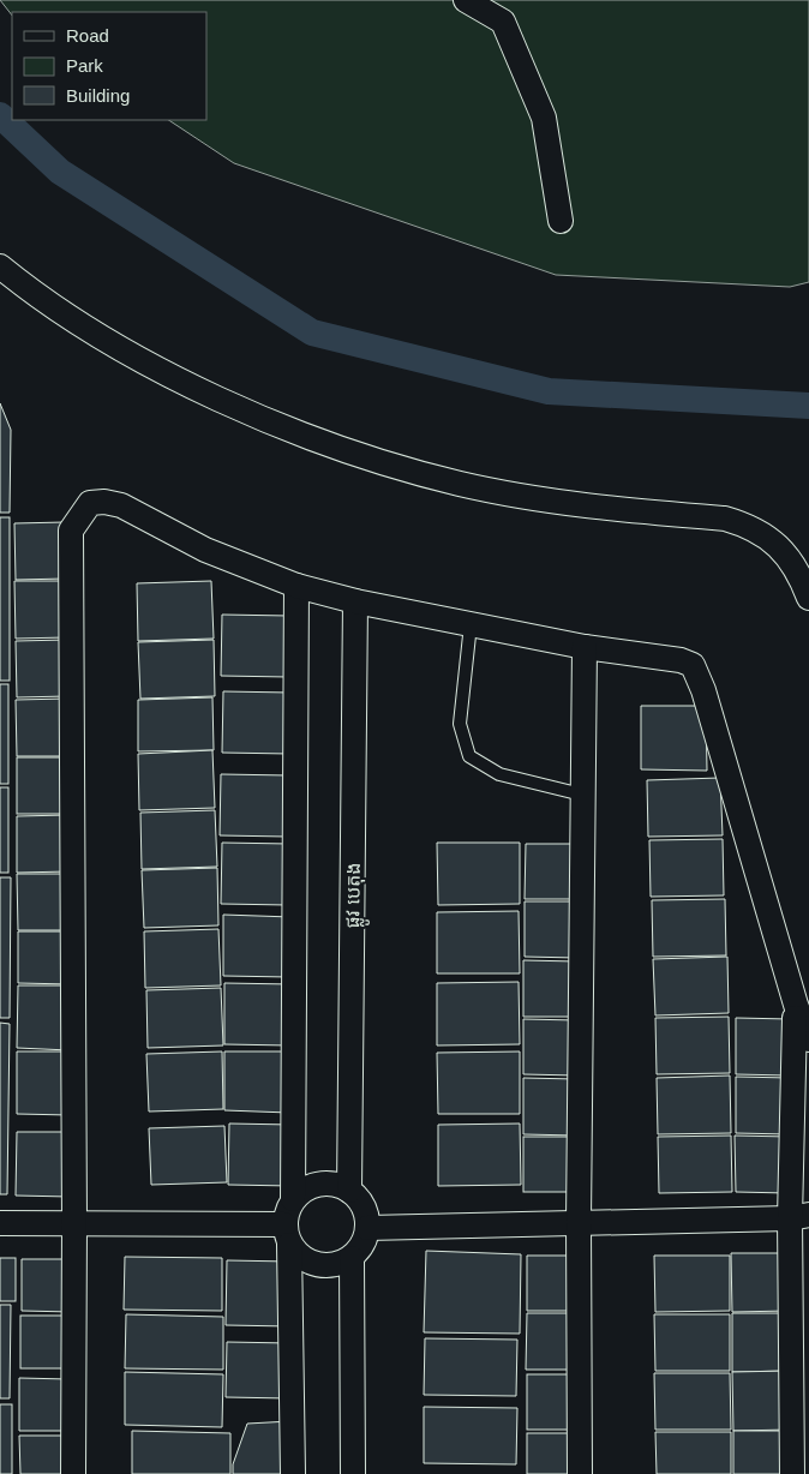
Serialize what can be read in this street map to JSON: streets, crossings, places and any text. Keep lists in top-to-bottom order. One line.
{"streets":{"street":["ផ្លូវ បេតុង"]},"legend":["Road","Park","Building"]}
